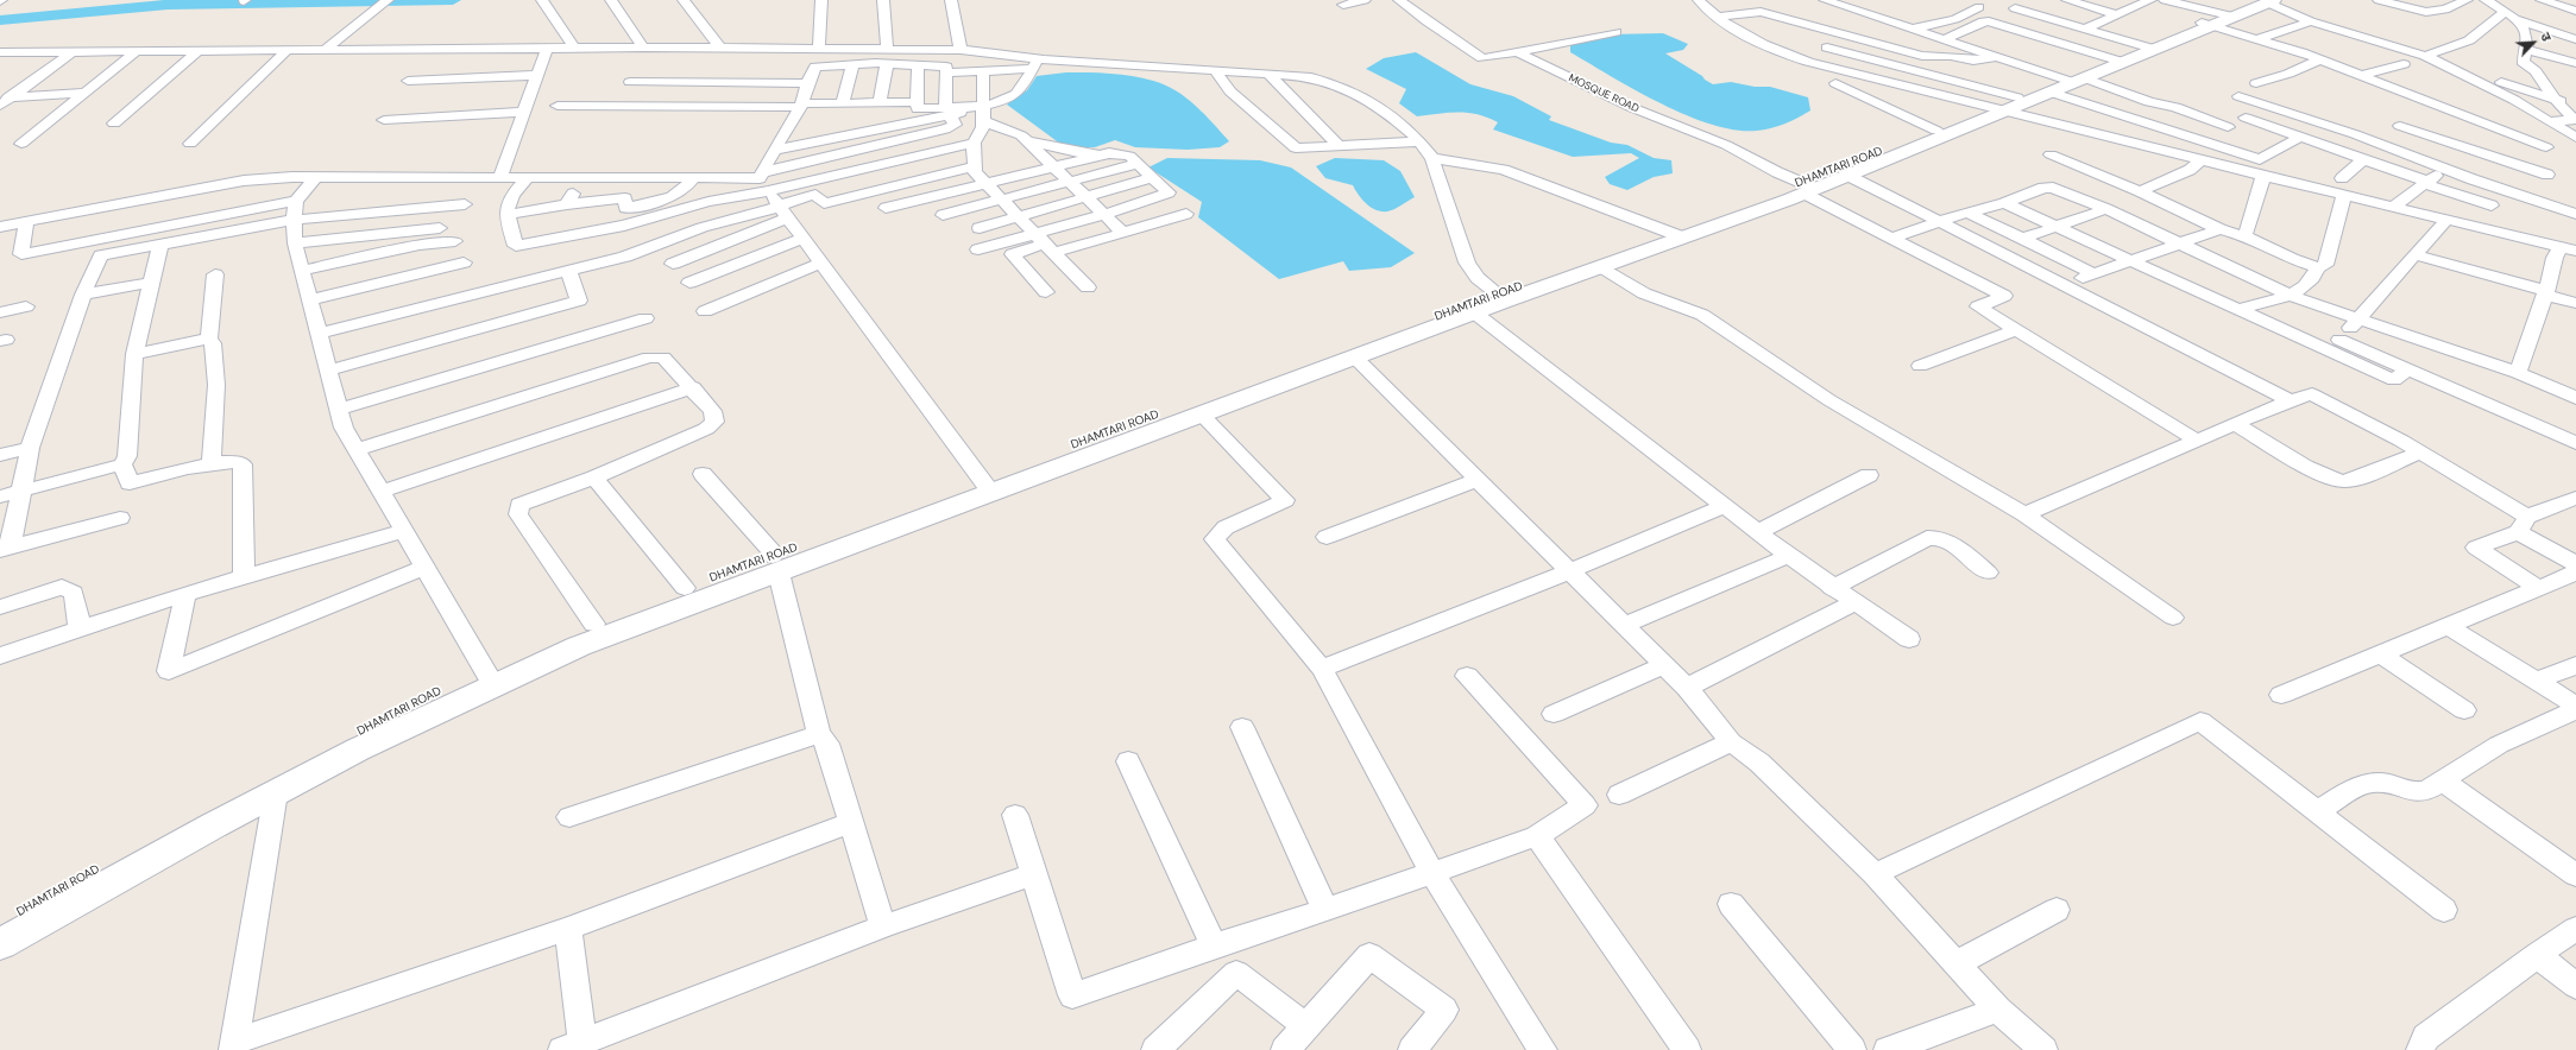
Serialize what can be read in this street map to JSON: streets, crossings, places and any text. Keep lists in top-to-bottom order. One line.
{"streets":{"main road":["DHAMTARI ROAD"],"street":["MOSQUE ROAD"]},"crossings":[["MOSQUE ROAD","DHAMTARI ROAD"]],"north":"top right"}
